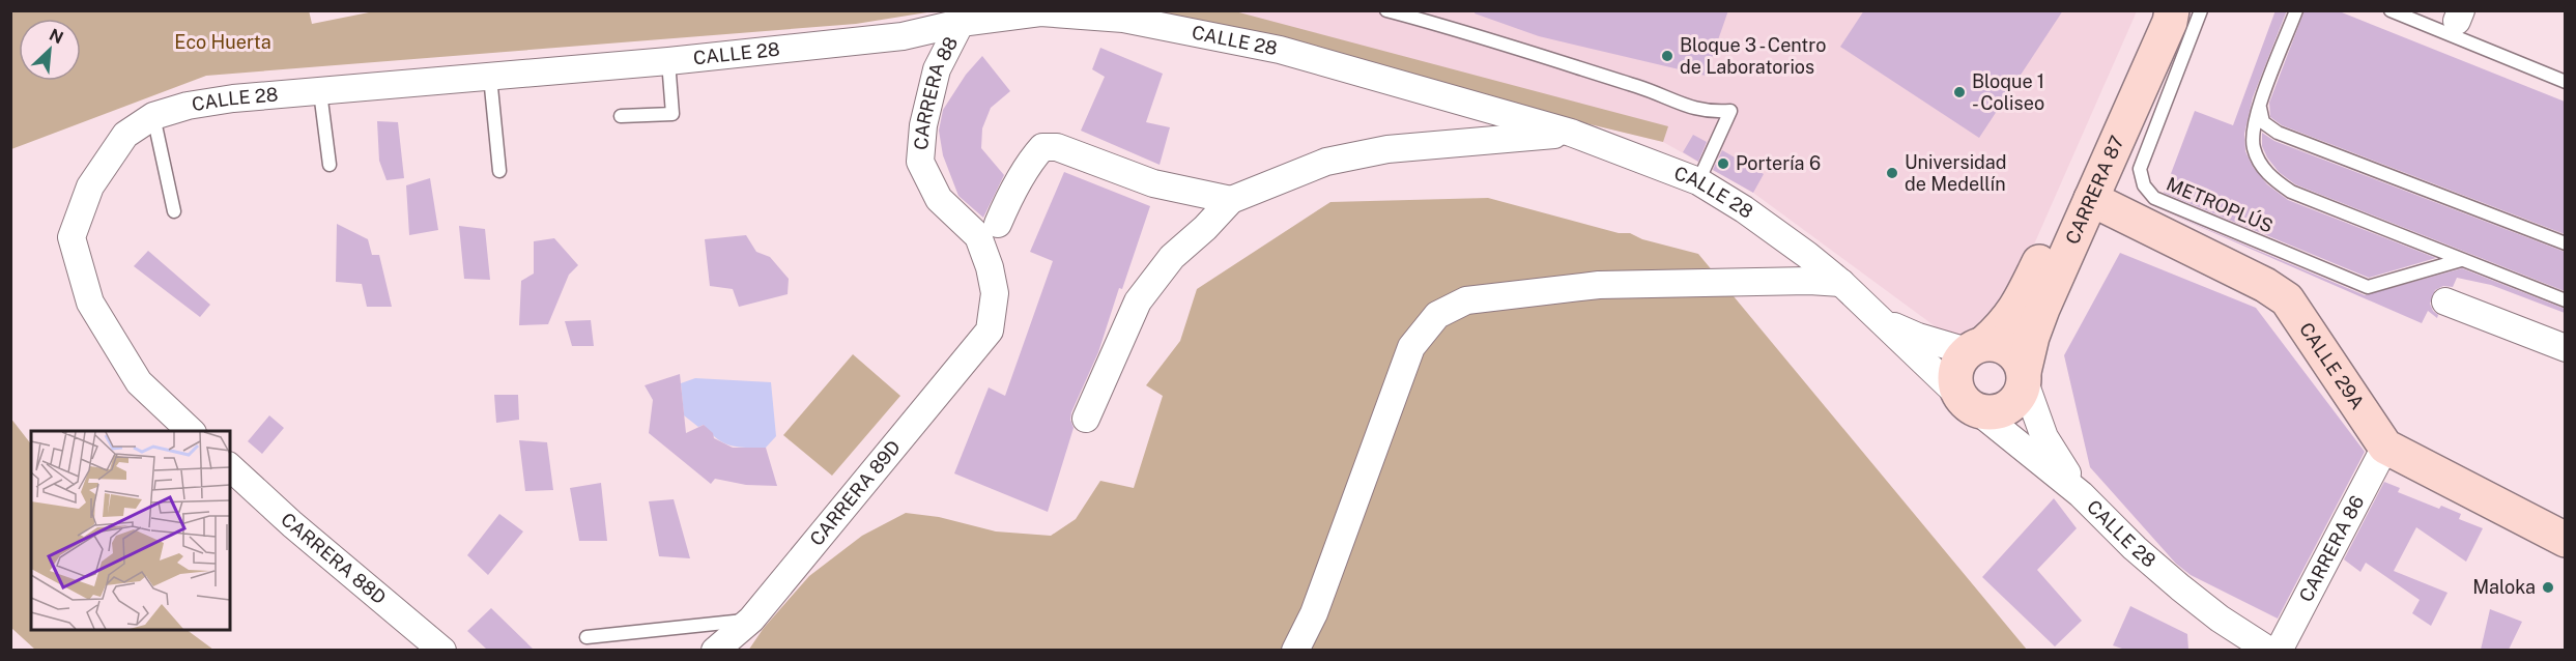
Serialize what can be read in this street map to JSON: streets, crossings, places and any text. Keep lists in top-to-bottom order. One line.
{"streets":{"street":["CALLE 28","CARRERA 88","CARRERA 87","CALLE 29A","CARRERA 89D","CARRERA 86","CARRERA 88D"],"lane":["METROPLÚS"]},"crossings":[["CALLE 28","CARRERA 88"],["CALLE 28","CARRERA 87"],["CARRERA 88","CARRERA 89D"],["CARRERA 87","CALLE 29A"],["CALLE 29A","CARRERA 86"]],"parks":["Eco Huerta"],"places":["Bloque 3 - Centro de Laboratorios","Bloque 1 - Coliseo","Portería 6","Universidad de Medellín","Maloka"],"north":"top right"}
